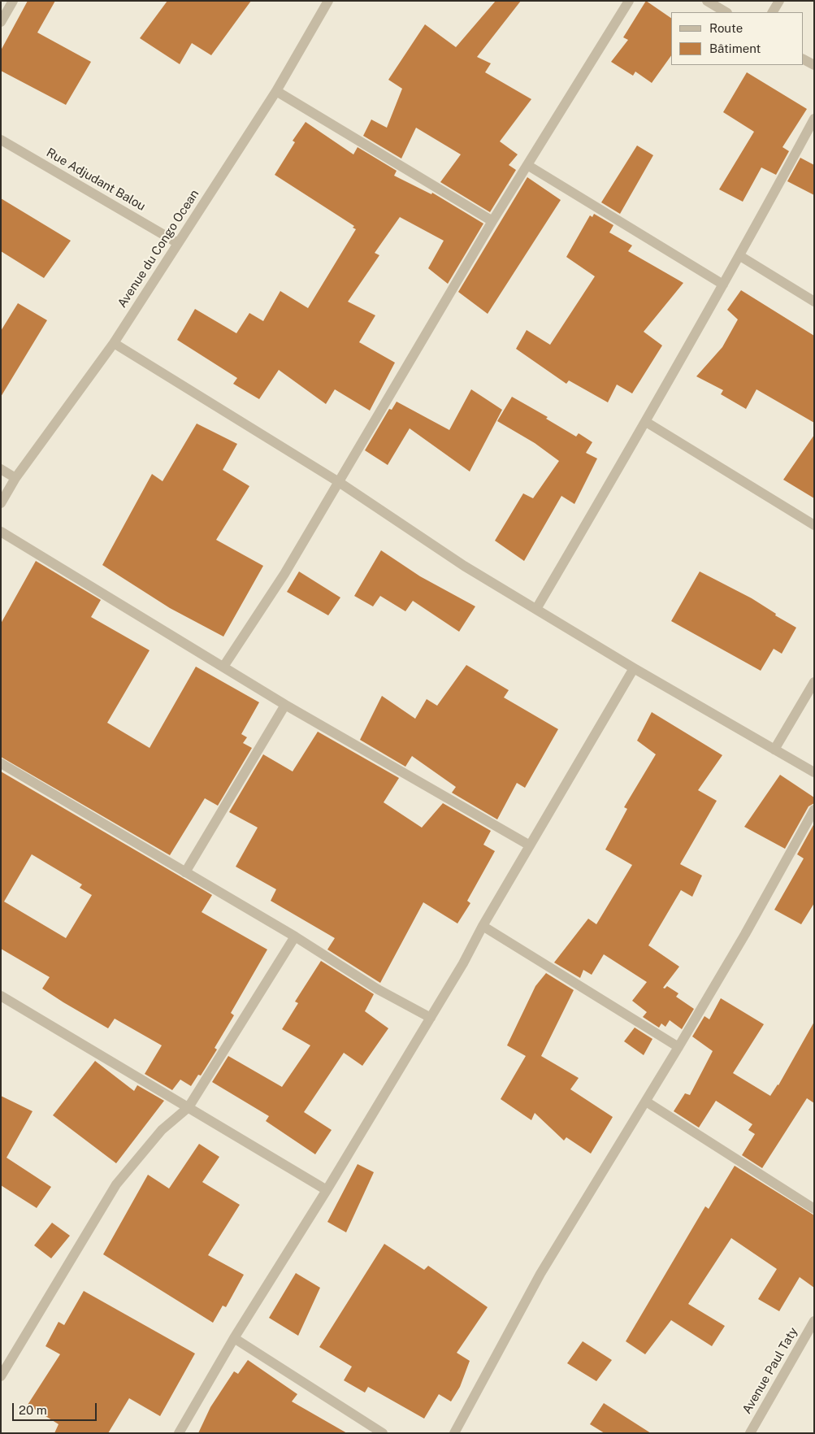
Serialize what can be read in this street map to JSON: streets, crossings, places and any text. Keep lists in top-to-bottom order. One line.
{"streets":{"street":["Rue Adjudant Balou","Avenue du Congo Ocean","Avenue Paul Taty"]},"crossings":[["Rue Adjudant Balou","Avenue du Congo Ocean"]],"legend":["Route","Bâtiment"],"scale_bar":"20 m"}
